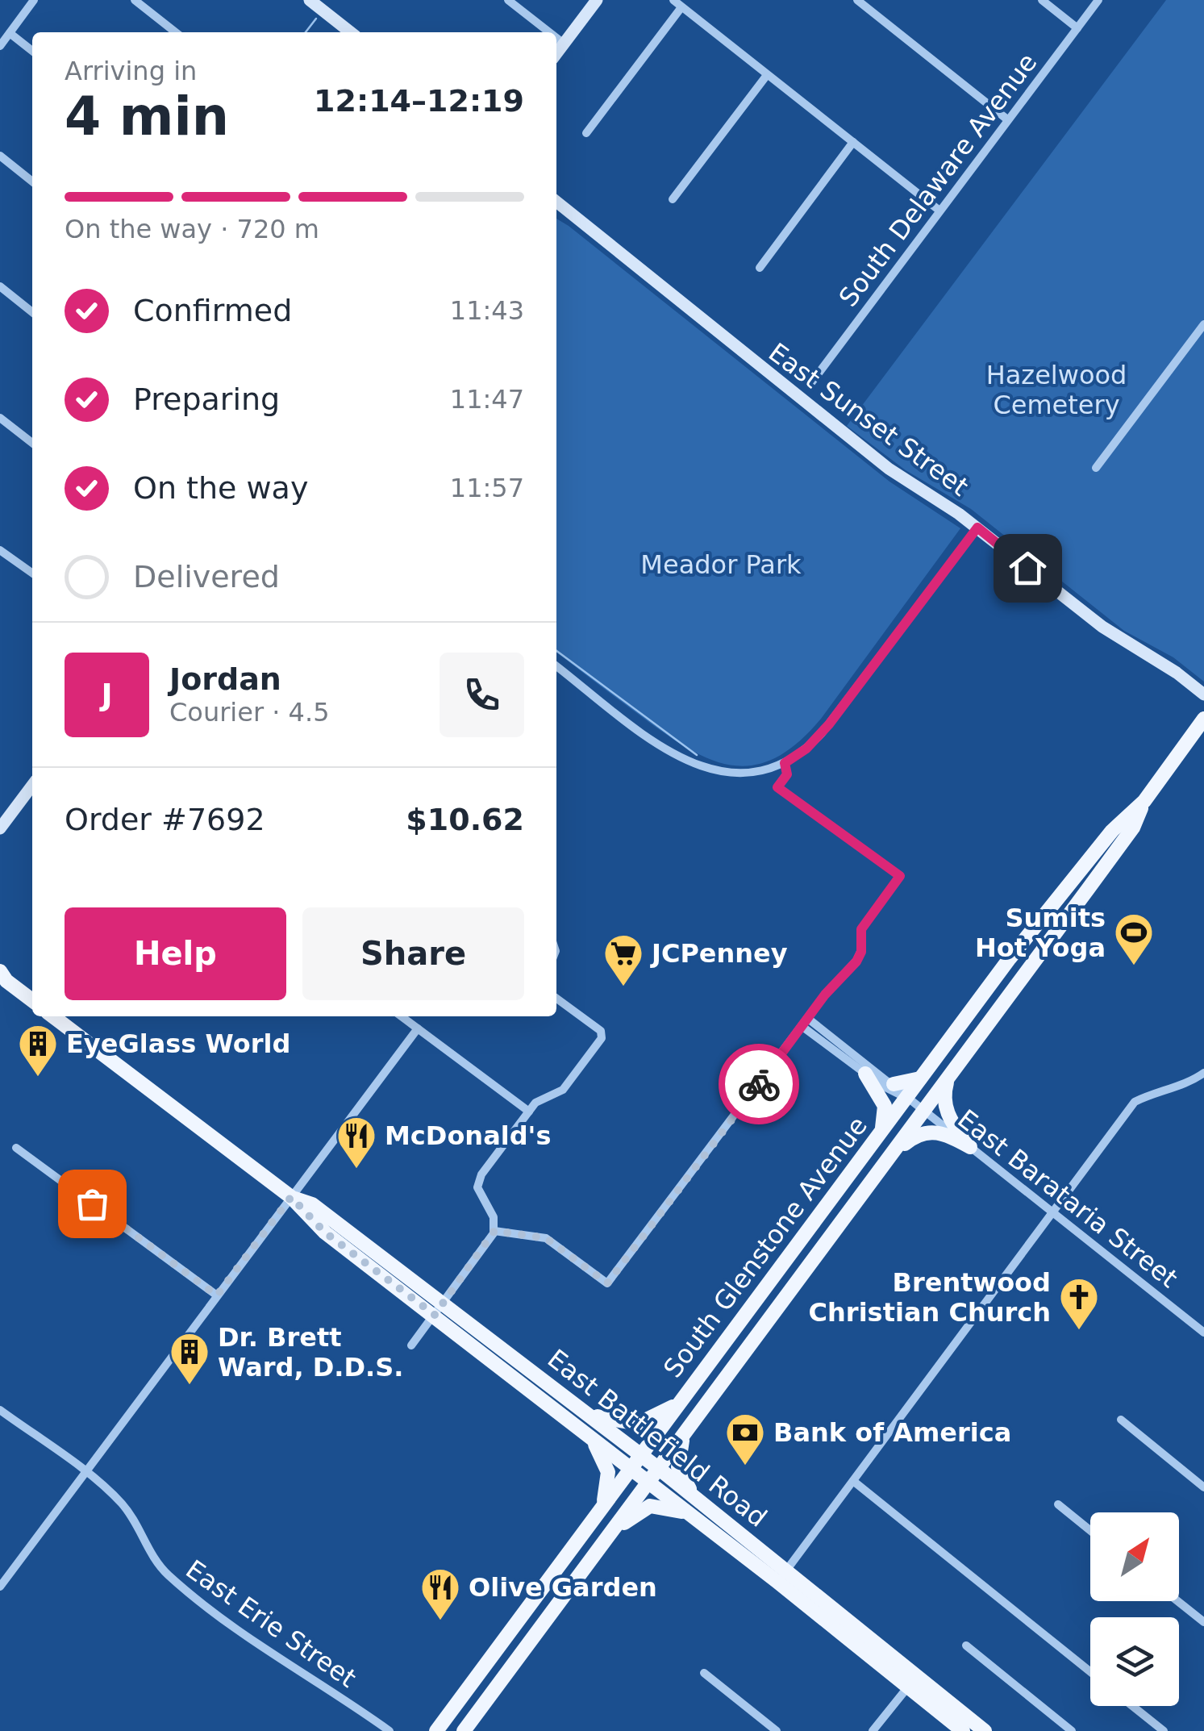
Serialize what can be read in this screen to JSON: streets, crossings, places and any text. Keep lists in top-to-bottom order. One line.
{"streets":{"main road":["East Sunset Street","South Glenstone Avenue","East Battlefield Road"],"street":["South Delaware Avenue","East Barataria Street","East Erie Street"]},"crossings":[["East Barataria Street","South Glenstone Avenue"],["South Glenstone Avenue","East Battlefield Road"]],"parks":["Hazelwood Cemetery","Meador Park"],"places":{"sports":["Sumits Hot Yoga"],"supermarket":["JCPenney"],"building":["EyeGlass World","Dr. Brett Ward, D.D.S."],"restaurant":["McDonald's","Olive Garden"],"church":["Brentwood Christian Church"],"bank":["Bank of America"]},"north":"top right","page":{"heading":["4 min","Arriving in","12:14–12:19"],"panel":["Jordan","Courier · 4.5","Order #7692","$10.62"],"bar":"On the way · 720 m","list":[["Confirmed","11:43"],["Preparing","11:47"],["On the way","11:57"],"Delivered"],"round":"J","buttons":["Help","Share"]}}
